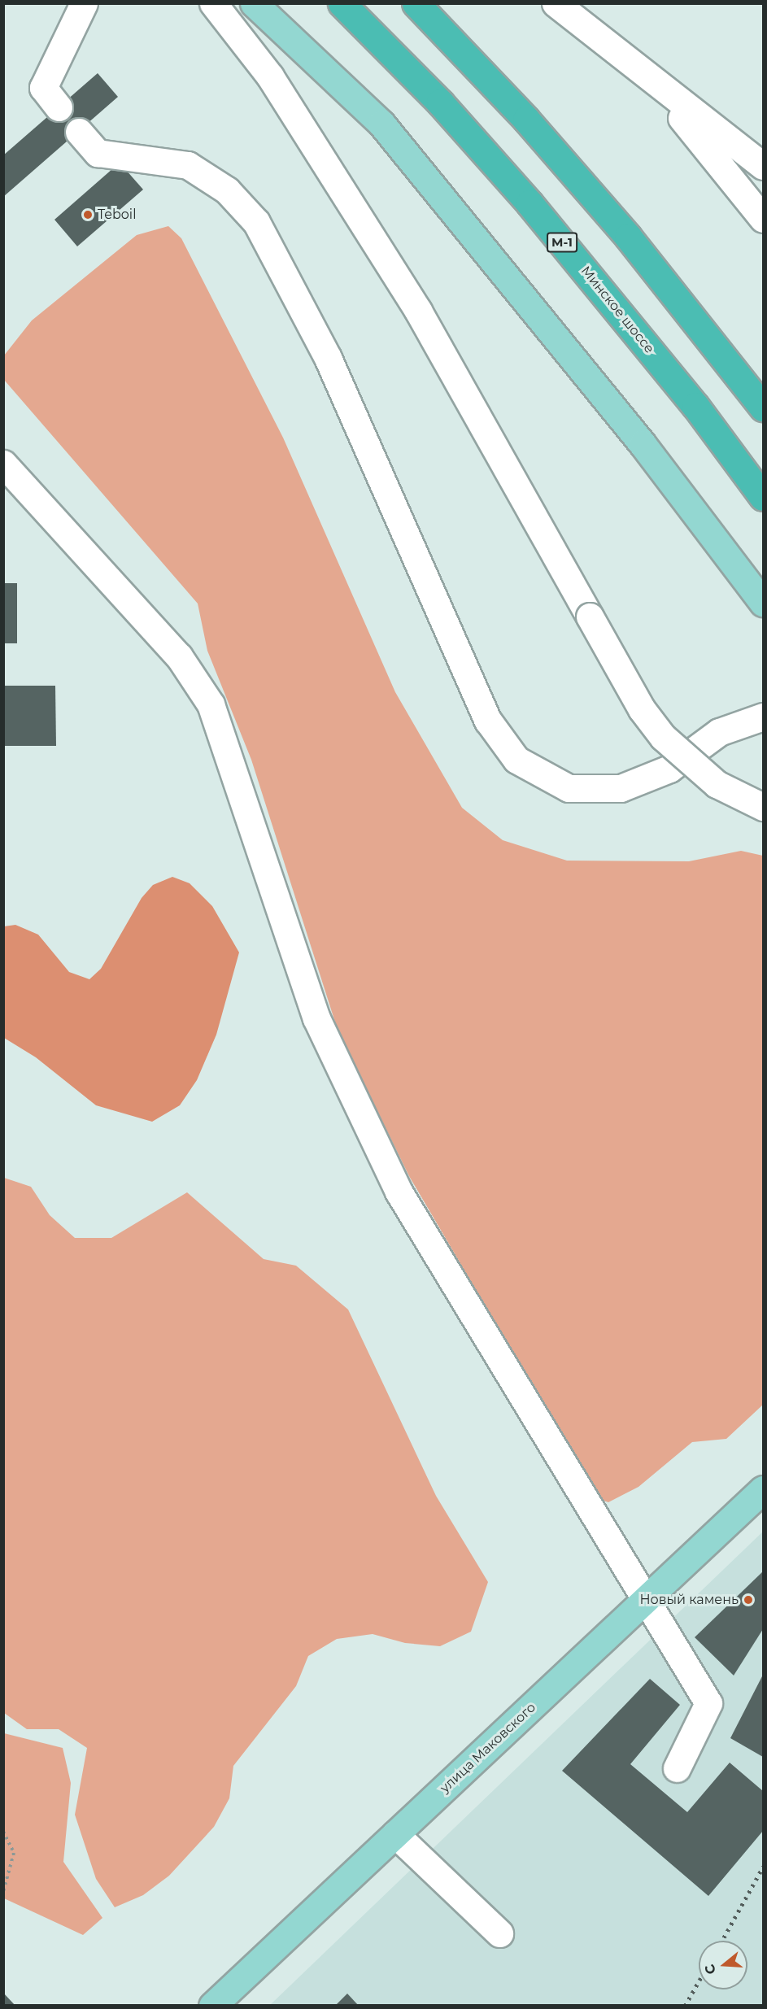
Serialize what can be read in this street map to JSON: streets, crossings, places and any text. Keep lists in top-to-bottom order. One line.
{"streets":{"highway":["М-1","Минское шоссе"],"main road":["улица Маковского"]},"places":["Teboil","Новый камень"],"north":"left"}
